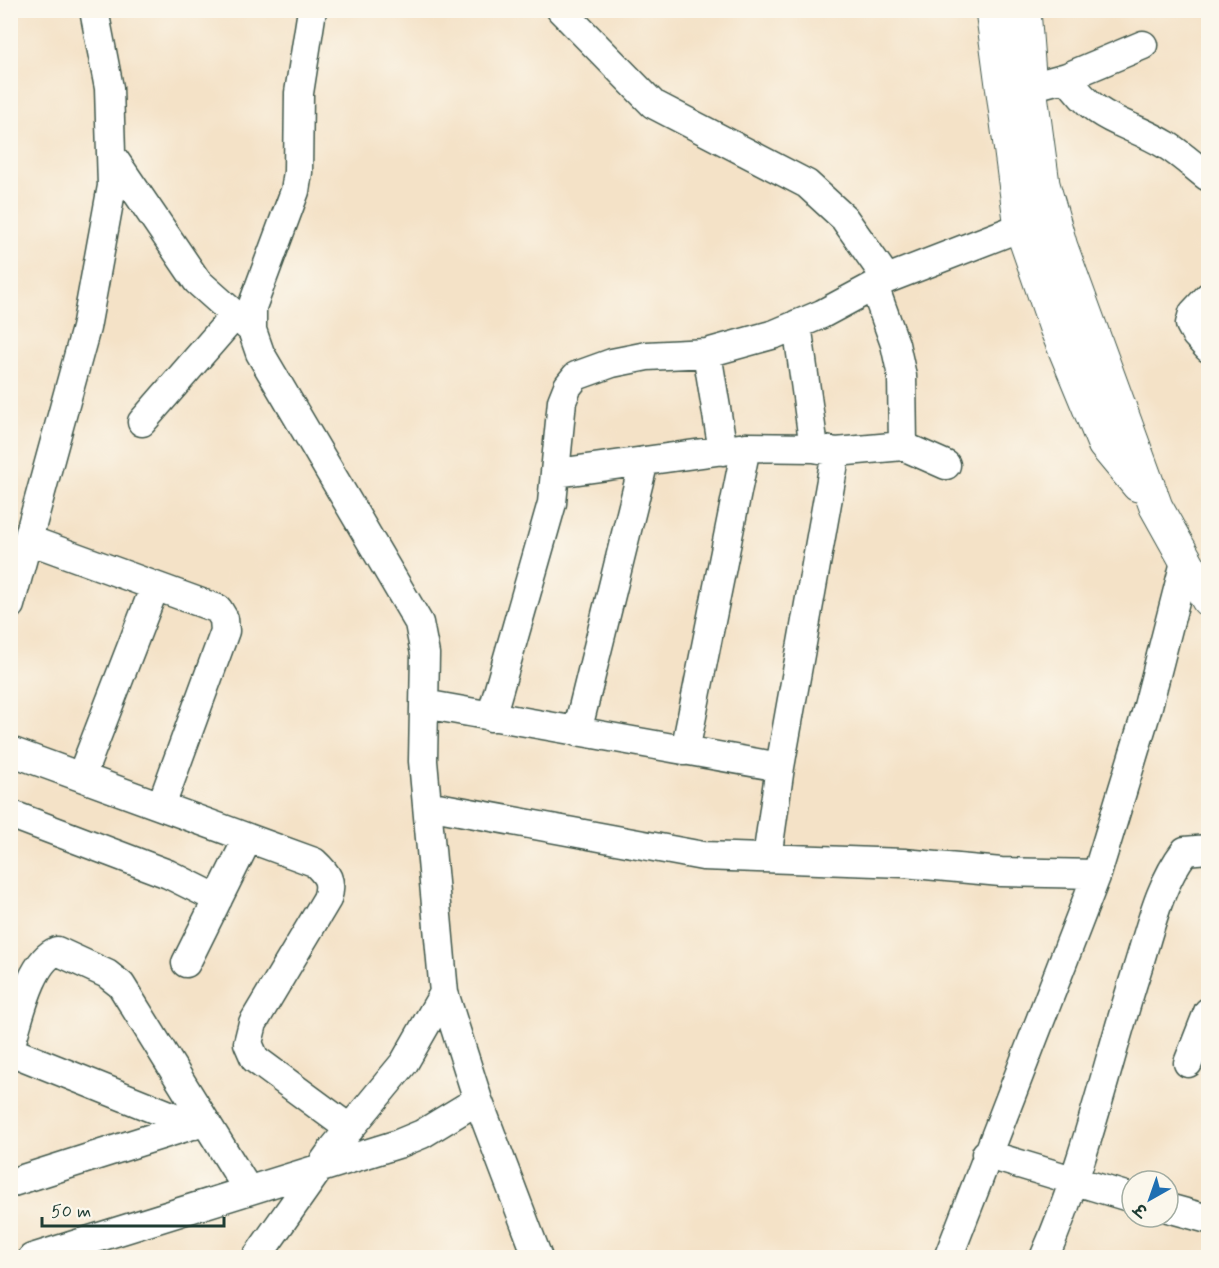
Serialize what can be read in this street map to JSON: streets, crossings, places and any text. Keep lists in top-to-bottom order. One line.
{"scale_bar":"50 m","north":"bottom left"}
